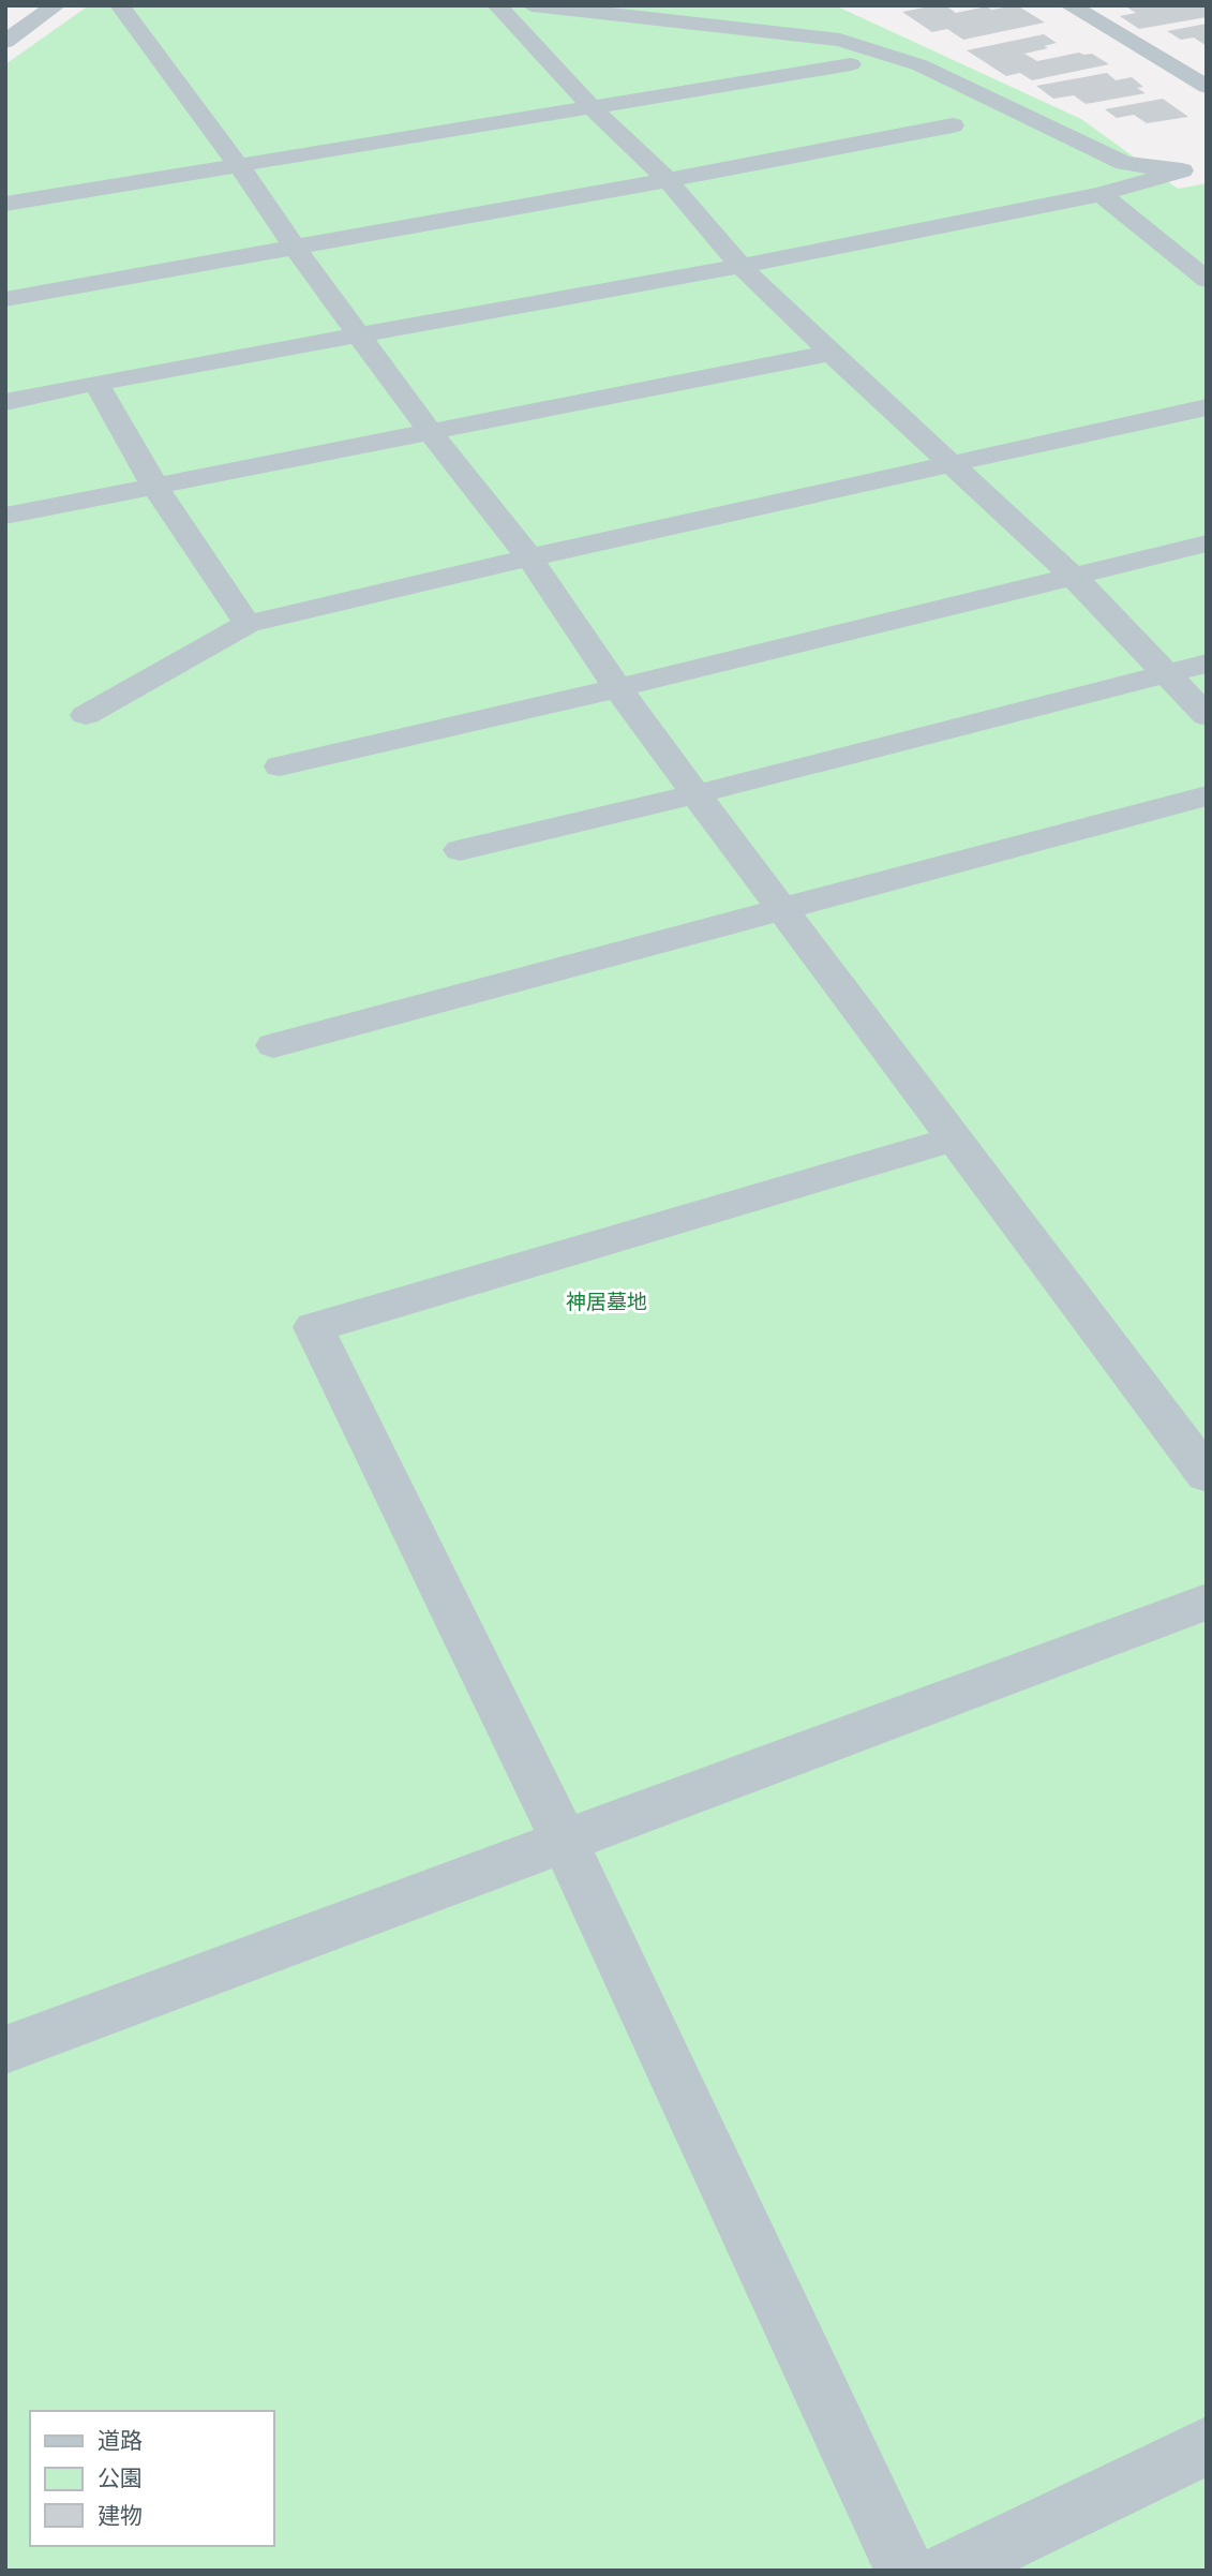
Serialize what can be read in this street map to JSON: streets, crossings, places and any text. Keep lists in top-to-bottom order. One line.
{"parks":["神居墓地"],"legend":["道路","公園","建物"]}
